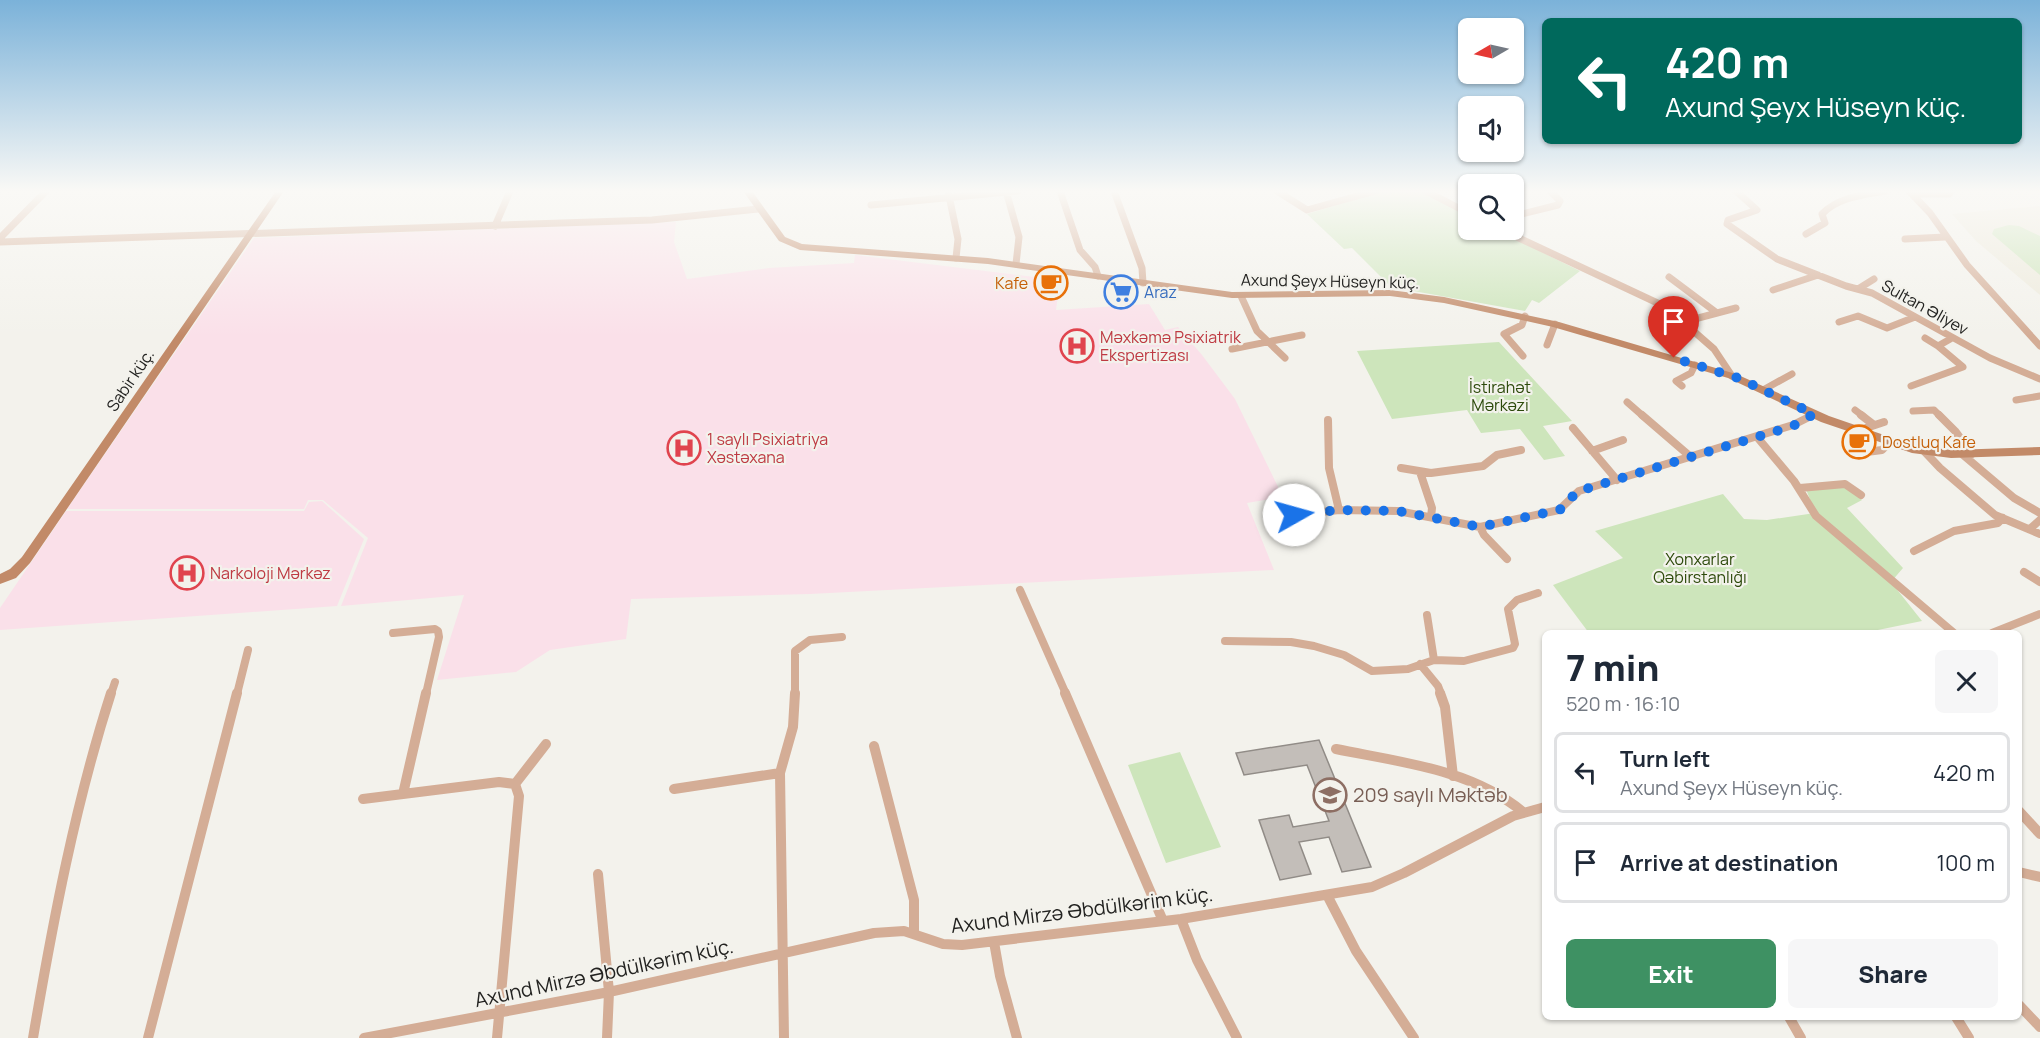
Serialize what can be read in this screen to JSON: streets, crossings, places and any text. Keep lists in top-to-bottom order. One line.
{"streets":{"main road":["Axund Şeyx Hüseyn küç.","Sabir küç."],"street":["Sultan Əliyev","Axund Mirzə Əbdülkərim küç."]},"parks":["İstirahət Mərkəzi","Xonxarlar Qəbirstanlığı"],"places":{"cafe":["Kafe","Dostluq Kafe"],"supermarket":["Araz"],"hospital":["Məxkəmə Psixiatrik Ekspertizası","1 saylı Psixiatriya Xəstəxana","Narkoloji Mərkəz"],"school or university":["209 saylı Məktəb"]},"north":"left","page":{"turn":["420 m","Axund Şeyx Hüseyn küç."],"heading":["7 min","520 m · 16:10"],"list":[{"name":"Turn left","note":"Axund Şeyx Hüseyn küç.","value":"420 m"},{"name":"Arrive at destination","value":"100 m"}],"buttons":["Exit","Share"]}}
